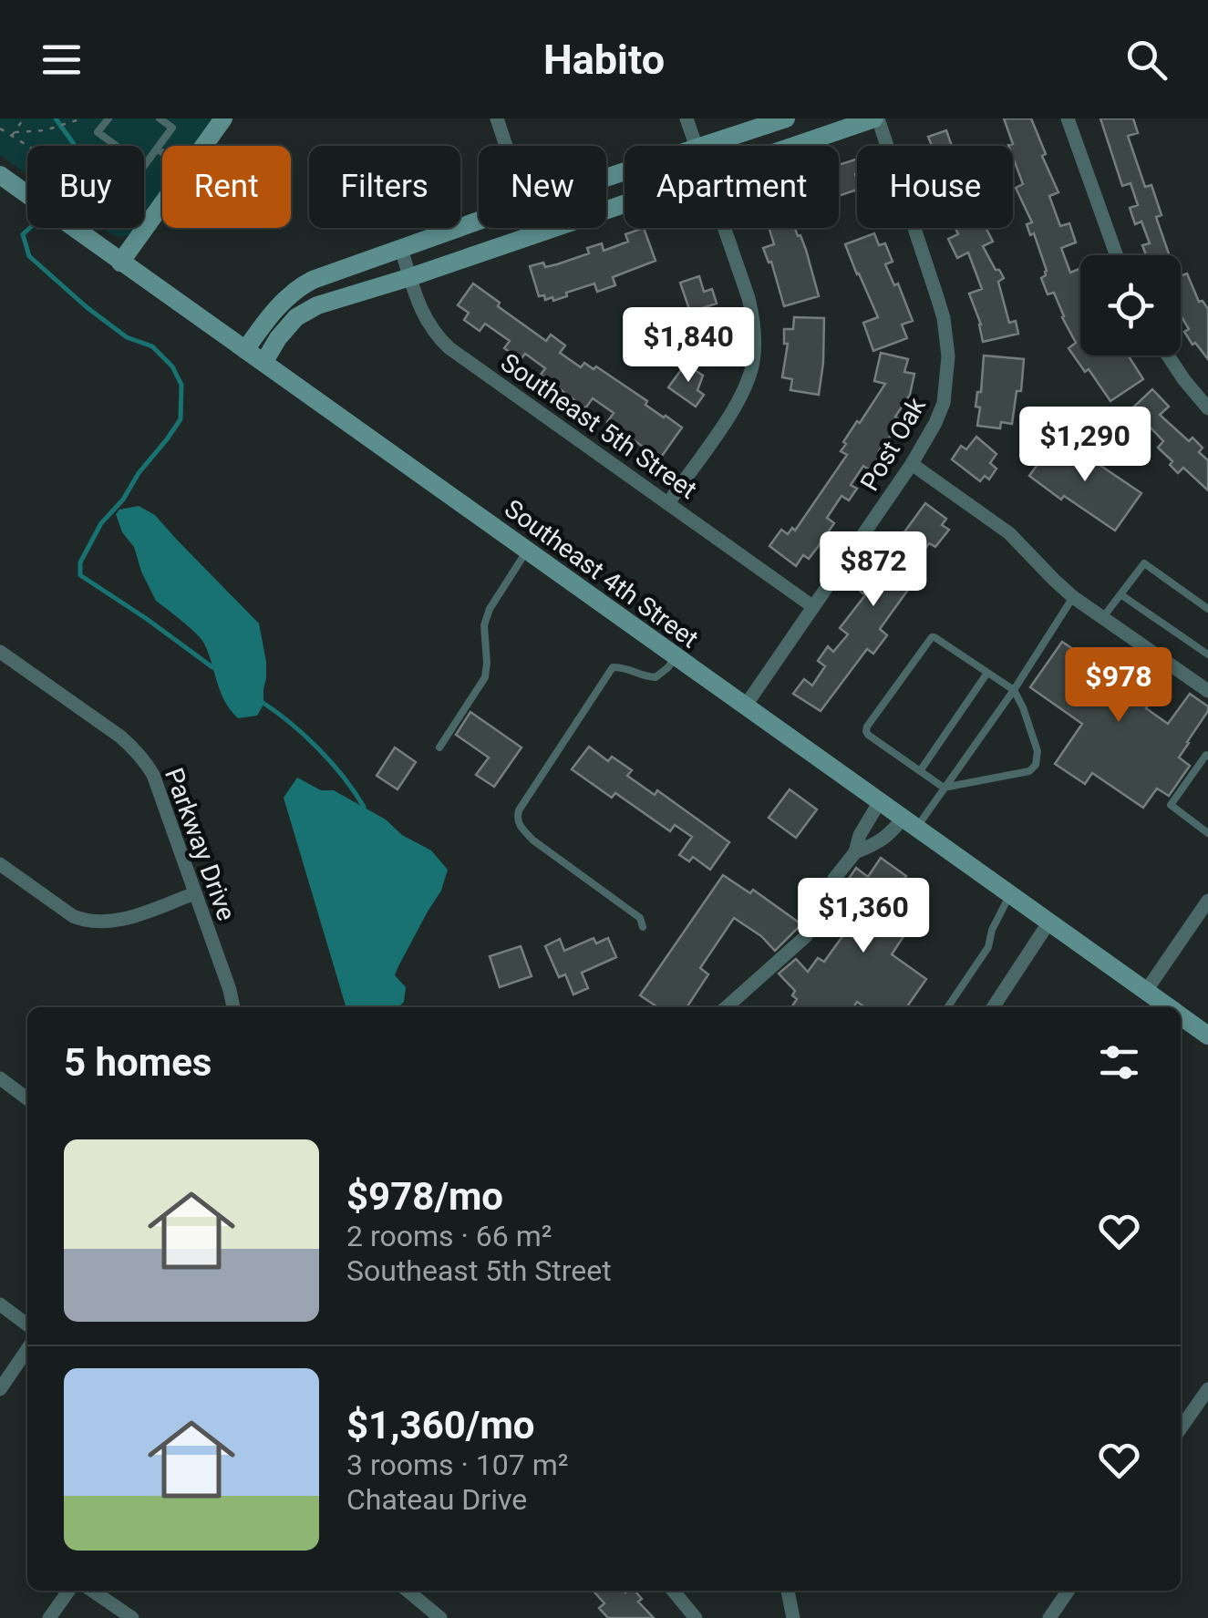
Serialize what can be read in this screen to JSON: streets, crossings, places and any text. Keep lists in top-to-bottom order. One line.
{"streets":{"main road":["Southeast 4th Street"],"street":["Southeast 5th Street","Post Oak","Parkway Drive"]},"crossings":[["Southeast 5th Street","Post Oak"],["Post Oak","Southeast 4th Street"]],"page":{"header":"Habito","chip":["Buy","Rent","Filters","New","Apartment","House"],"price":["$1,840","$1,290","$872","$978","$1,360"],"heading":"5 homes","list":[{"name":"$978/mo","note":"2 rooms · 66 m² · Southeast 5th Street"},{"name":"$1,360/mo","note":"3 rooms · 107 m² · Chateau Drive"}]}}
